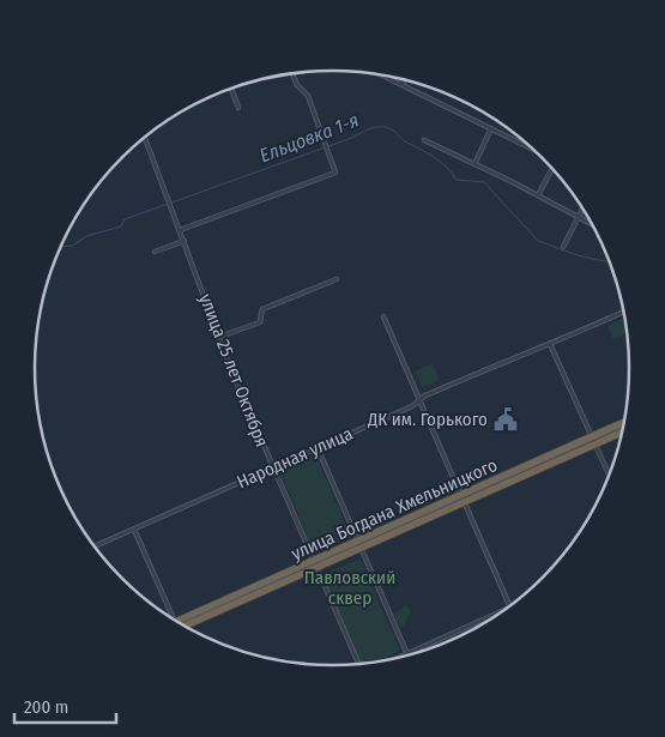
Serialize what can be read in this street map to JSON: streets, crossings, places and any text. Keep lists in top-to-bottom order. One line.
{"streets":{"highway":["улица Богдана Хмельницкого"],"street":["улица 25 лет Октября","Народная улица"]},"crossings":[["улица 25 лет Октября","Народная улица"],["улица 25 лет Октября","улица Богдана Хмельницкого"]],"water":["Ельцовка 1-я"],"parks":["Павловский сквер"],"places":{"public building":["ДК им. Горького"]},"scale_bar":"200 m"}
